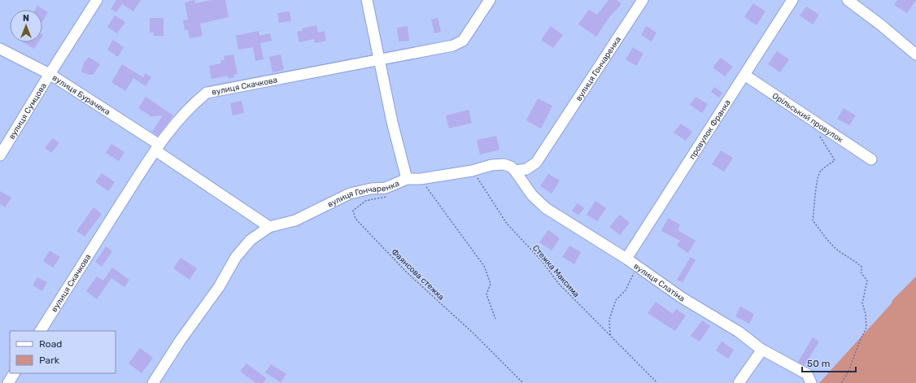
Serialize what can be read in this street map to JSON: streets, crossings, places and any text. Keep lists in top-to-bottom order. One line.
{"streets":{"street":["вулиця Гончаренка","вулиця Скачкова","вулиця Бурачека","вулиця Сумцова","Орільський провулок","провулок Франка","вулиця Слатіна"],"path":["Стежка Максима","Фаянсова стежка"]},"crossings":[["вулиця Гончаренка","вулиця Бурачека"],["вулиця Гончаренка","Стежка Максима"],["вулиця Гончаренка","вулиця Слатіна"],["вулиця Скачкова","вулиця Бурачека"],["вулиця Бурачека","вулиця Сумцова"],["Орільський провулок","провулок Франка"],["провулок Франка","вулиця Слатіна"]],"legend":["Road","Park"],"scale_bar":"50 m","north":"top"}
